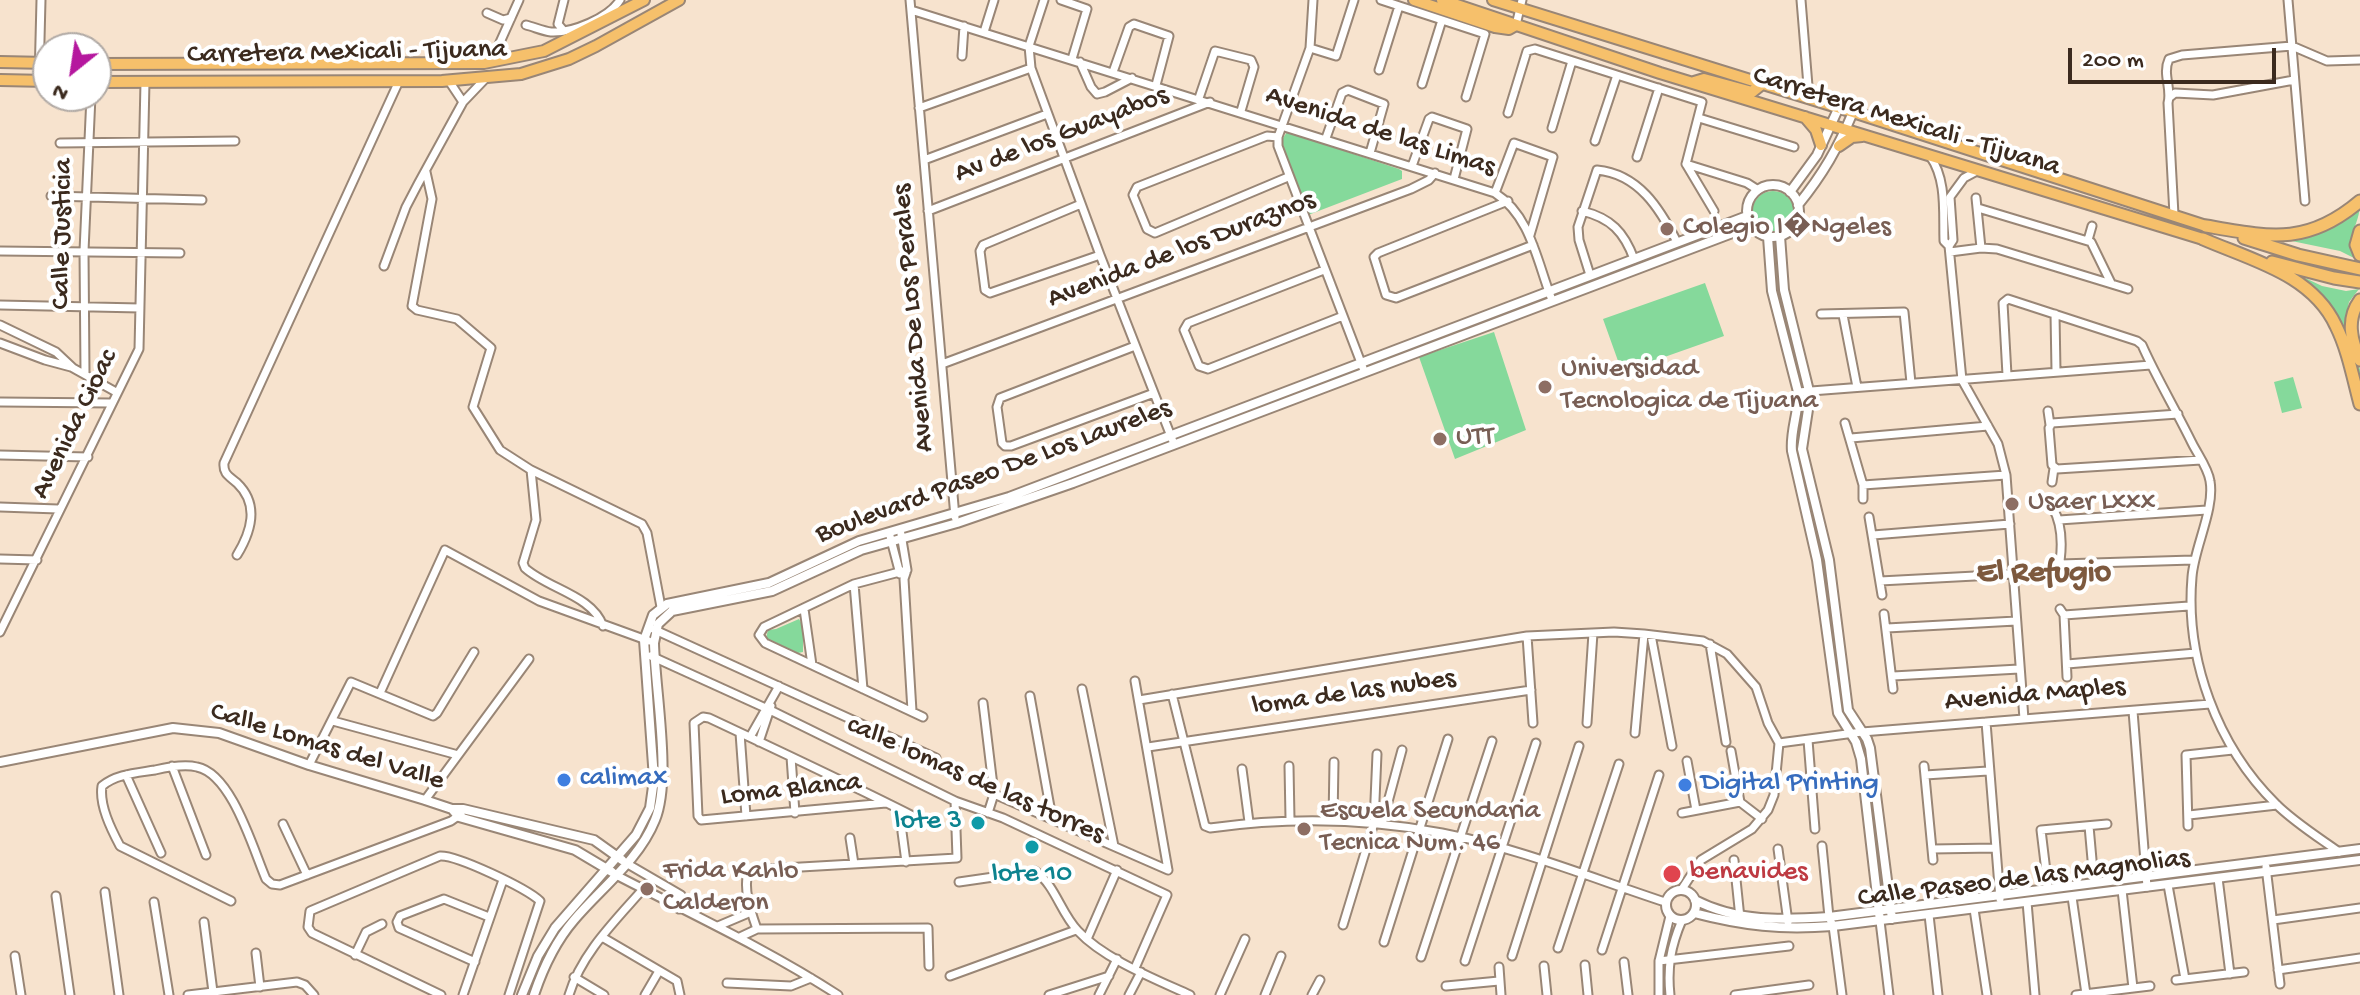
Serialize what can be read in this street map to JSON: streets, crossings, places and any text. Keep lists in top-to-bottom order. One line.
{"streets":{"highway":["Carretera Mexicali - Tijuana"],"street":["Avenida de las Limas","Av de los Guayabos","Calle Justicia","Avenida de los Duraznos","Avenida De Los Perales","Avenida Cioac","Boulevard Paseo De Los Laureles","loma de las nubes","Avenida Maples","Calle Lomas del Valle","calle lomas de las torres","Loma Blanca","Calle Paseo de las Magnolias"]},"crossings":[["Carretera Mexicali - Tijuana","Avenida Cioac"],["Avenida de las Limas","Av de los Guayabos"],["Avenida de las Limas","Avenida de los Duraznos"],["Avenida de las Limas","Avenida De Los Perales"],["Avenida de las Limas","Boulevard Paseo De Los Laureles"],["Av de los Guayabos","Avenida De Los Perales"],["Avenida de los Duraznos","Avenida De Los Perales"],["Avenida De Los Perales","Boulevard Paseo De Los Laureles"],["loma de las nubes","calle lomas de las torres"]],"districts":["El Refugio"],"places":["Colegio I�Ngeles","Universidad Tecnologica de Tijuana","UTT","Usaer Lxxx","calimax","Digital Printing","lote 3","Escuela Secundaria Tecnica Num. 46","lote 10","benavides","Frida Kahlo Calderon"],"scale_bar":"200 m","north":"bottom left"}
